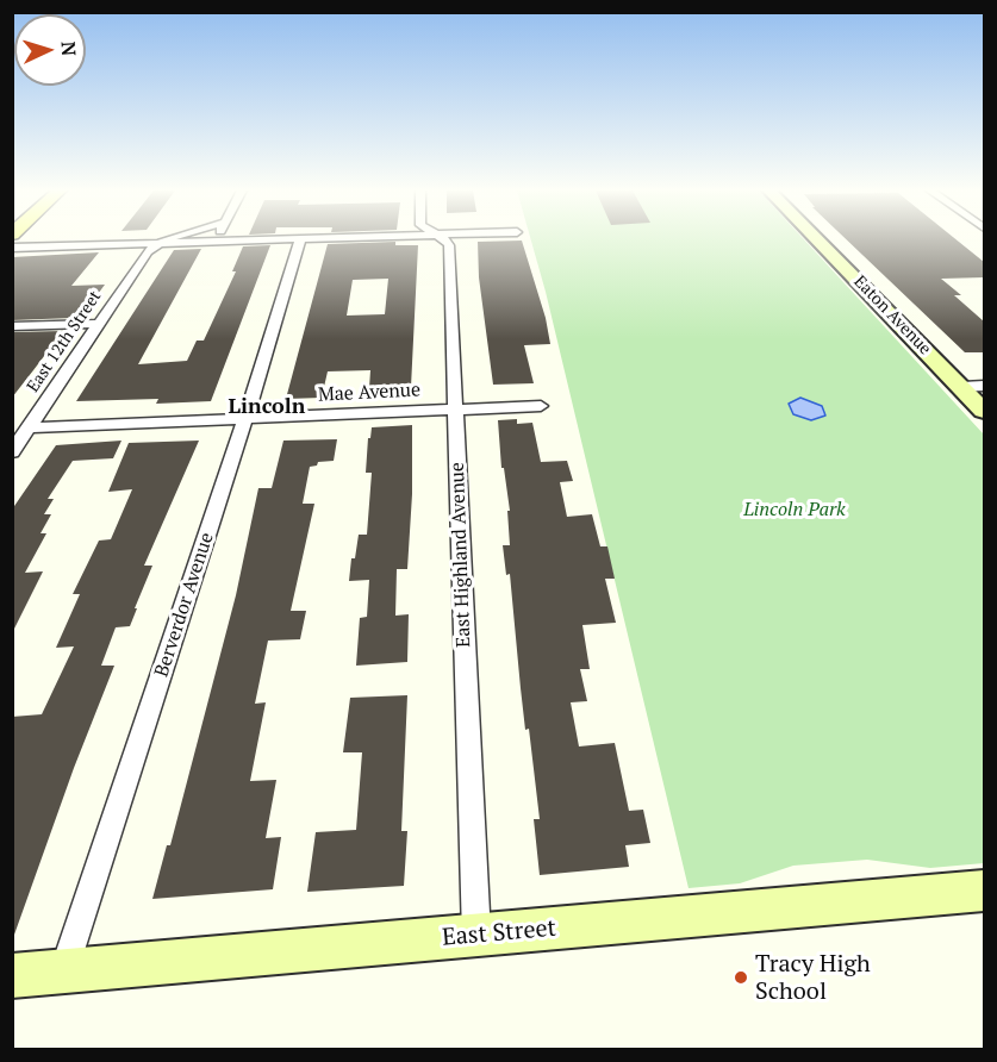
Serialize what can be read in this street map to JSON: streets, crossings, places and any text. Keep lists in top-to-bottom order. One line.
{"streets":{"street":["Eaton Avenue","East 12th Street","Mae Avenue","East Highland Avenue","Berverdor Avenue","East Street"]},"crossings":[["East 12th Street","Mae Avenue"],["Mae Avenue","East Highland Avenue"],["Mae Avenue","Berverdor Avenue"],["East Highland Avenue","East Street"],["Berverdor Avenue","East Street"]],"districts":["Lincoln"],"parks":["Lincoln Park"],"places":["Tracy High School"],"north":"right"}
